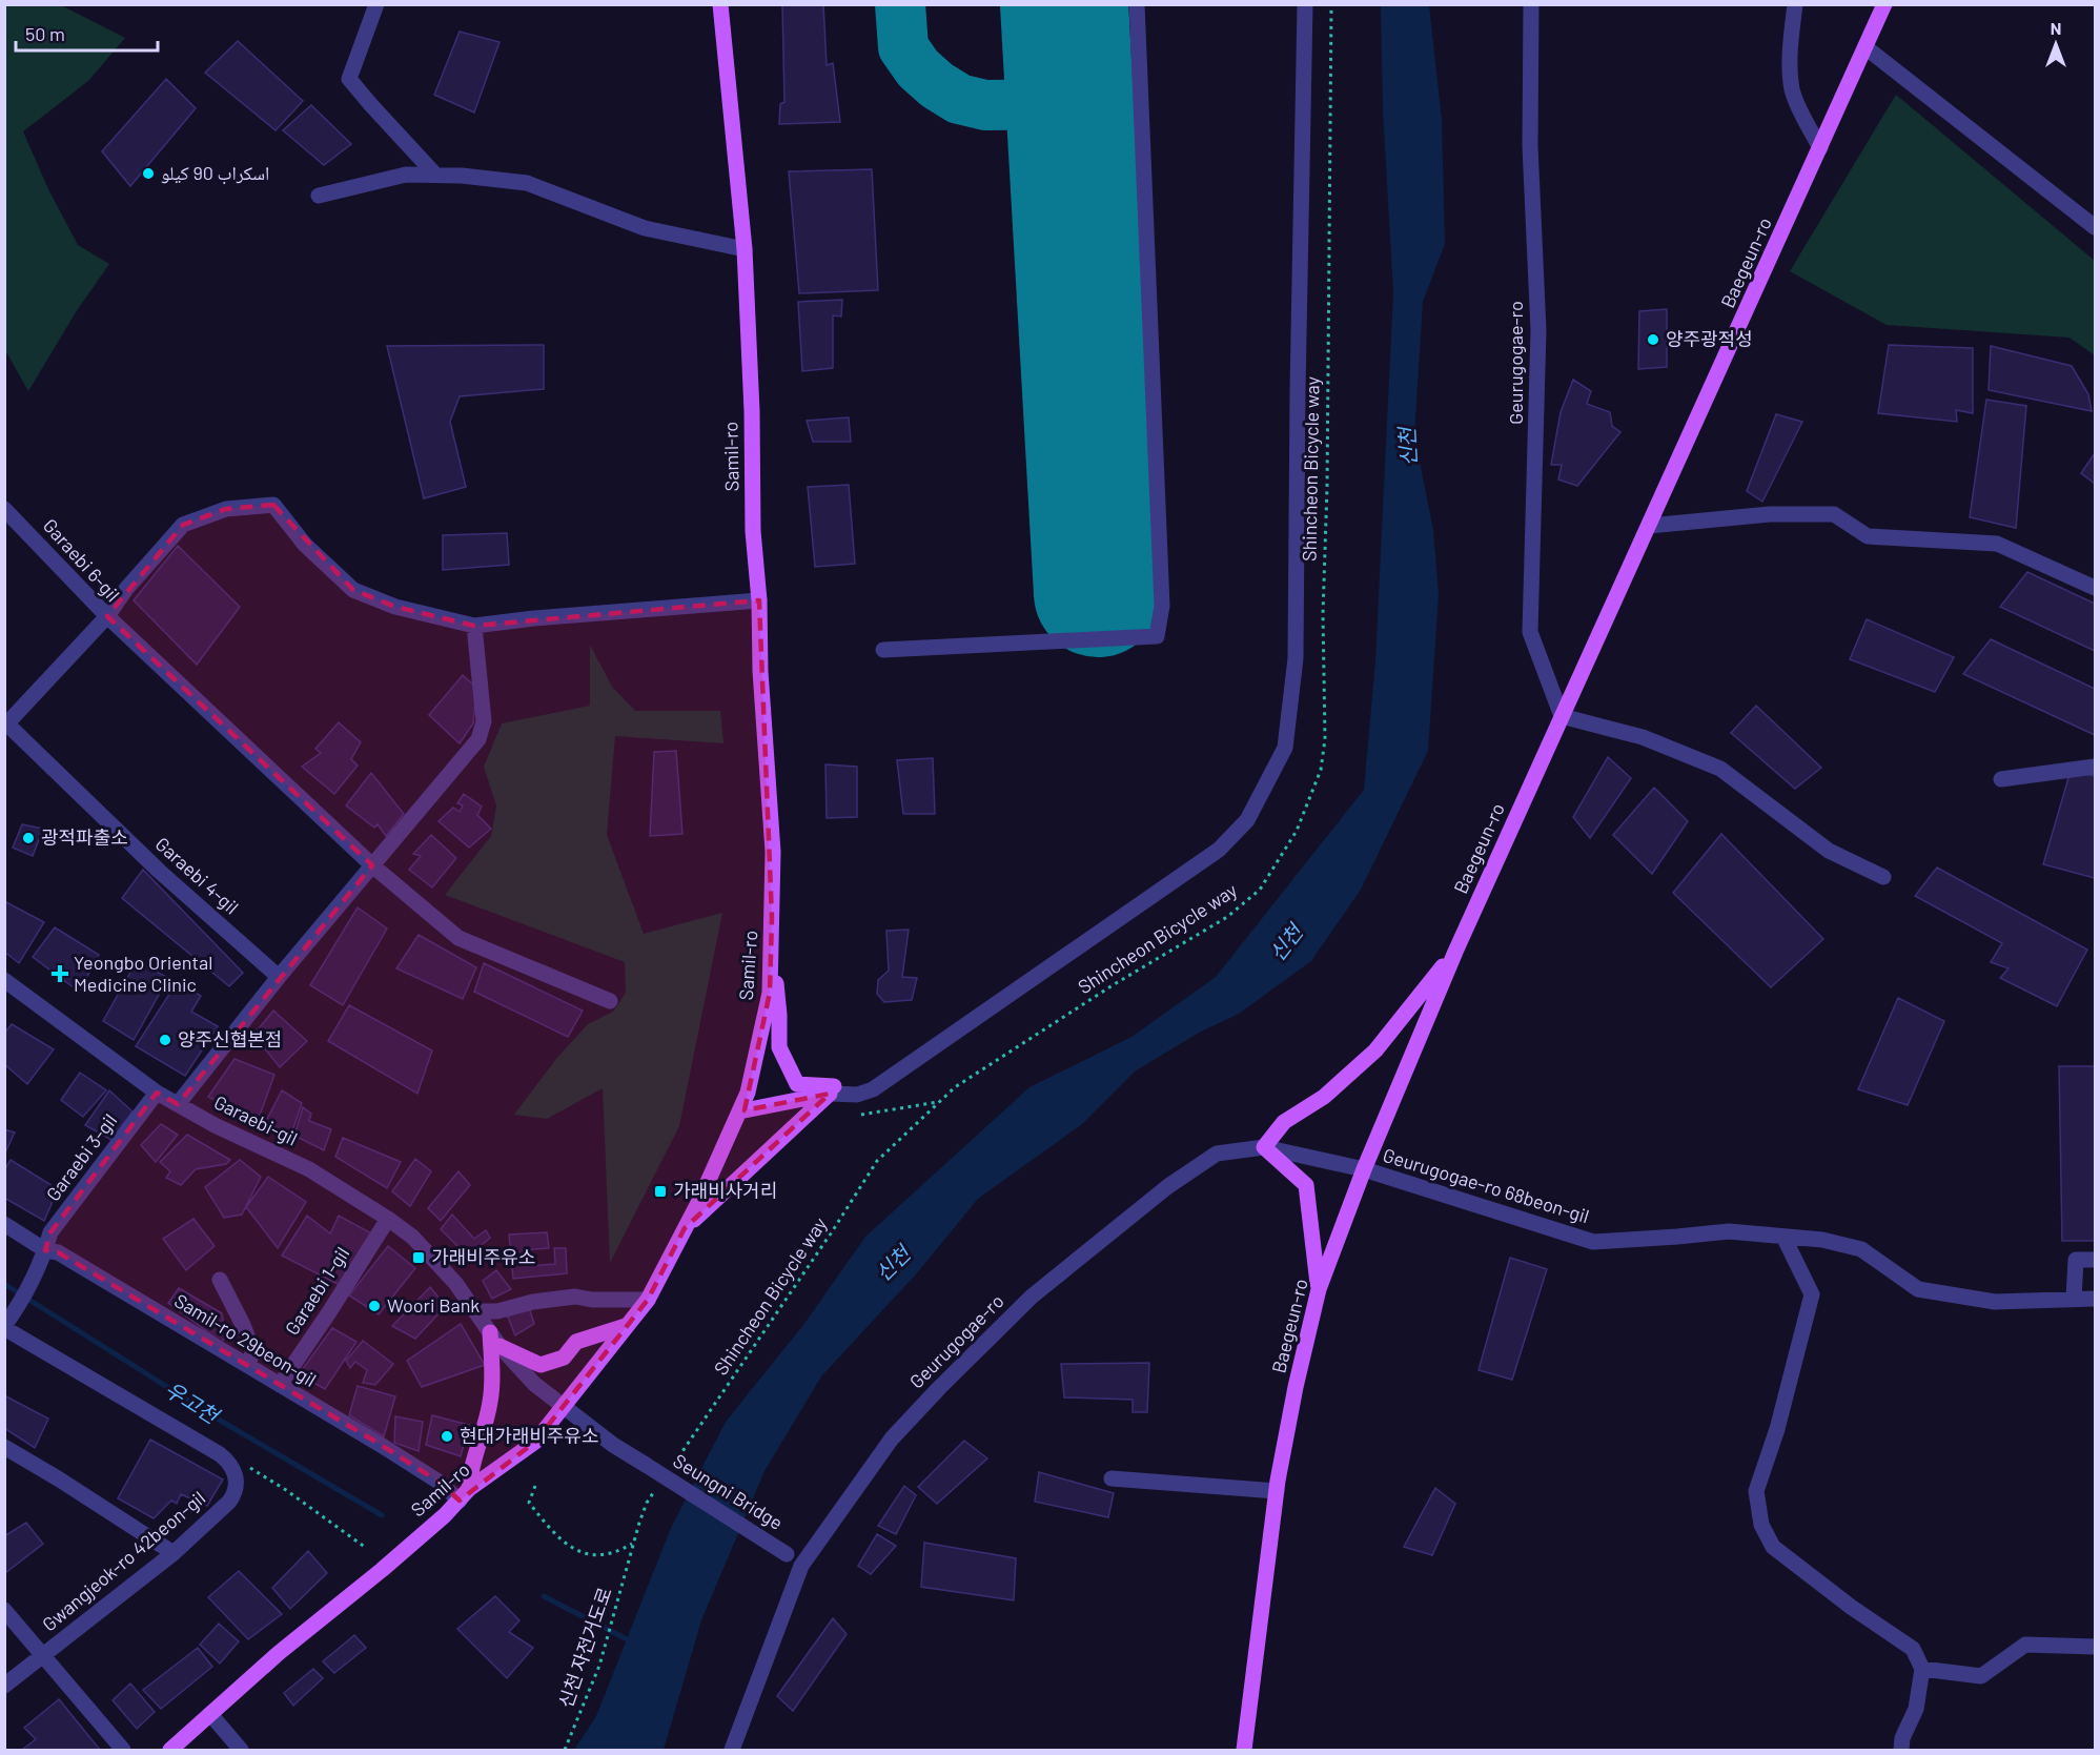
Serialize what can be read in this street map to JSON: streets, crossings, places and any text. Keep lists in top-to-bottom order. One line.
{"streets":{"main road":["Baegeun-ro","Samil-ro"],"street":["Geurugogae-ro","Garaebi 6-gil","Garaebi 4-gil","Garaebi-gil","Garaebi 3-gil","Geurugogae-ro 68beon-gil","Garaebi 1-gil","Samil-ro 29beon-gil","Seungni Bridge","Gwangjeok-ro 42beon-gil"],"path":["Shincheon Bicycle way","신천 자전거도로"]},"crossings":[["Baegeun-ro","Geurugogae-ro"],["Baegeun-ro","Geurugogae-ro 68beon-gil"],["Geurugogae-ro","Geurugogae-ro 68beon-gil"],["Geurugogae-ro","Seungni Bridge"],["Samil-ro","Garaebi-gil"],["Samil-ro","Samil-ro 29beon-gil"],["Samil-ro","Seungni Bridge"],["Garaebi 6-gil","Garaebi 4-gil"],["Garaebi-gil","Garaebi 3-gil"],["Garaebi-gil","Garaebi 1-gil"],["Garaebi-gil","Seungni Bridge"],["Garaebi 3-gil","Samil-ro 29beon-gil"],["Garaebi 3-gil","Gwangjeok-ro 42beon-gil"],["Garaebi 1-gil","Samil-ro 29beon-gil"]],"water":["신천","우고천"],"places":{"other":["اسكراب 90 كيلو","양주광적성","광적파출소","양주신협본점","Woori Bank","현대가래비주유소"],"health":["Yeongbo Oriental Medicine Clinic"],"transit":["가래비사거리","가래비주유소"]},"scale_bar":"50 m","north":"top"}
